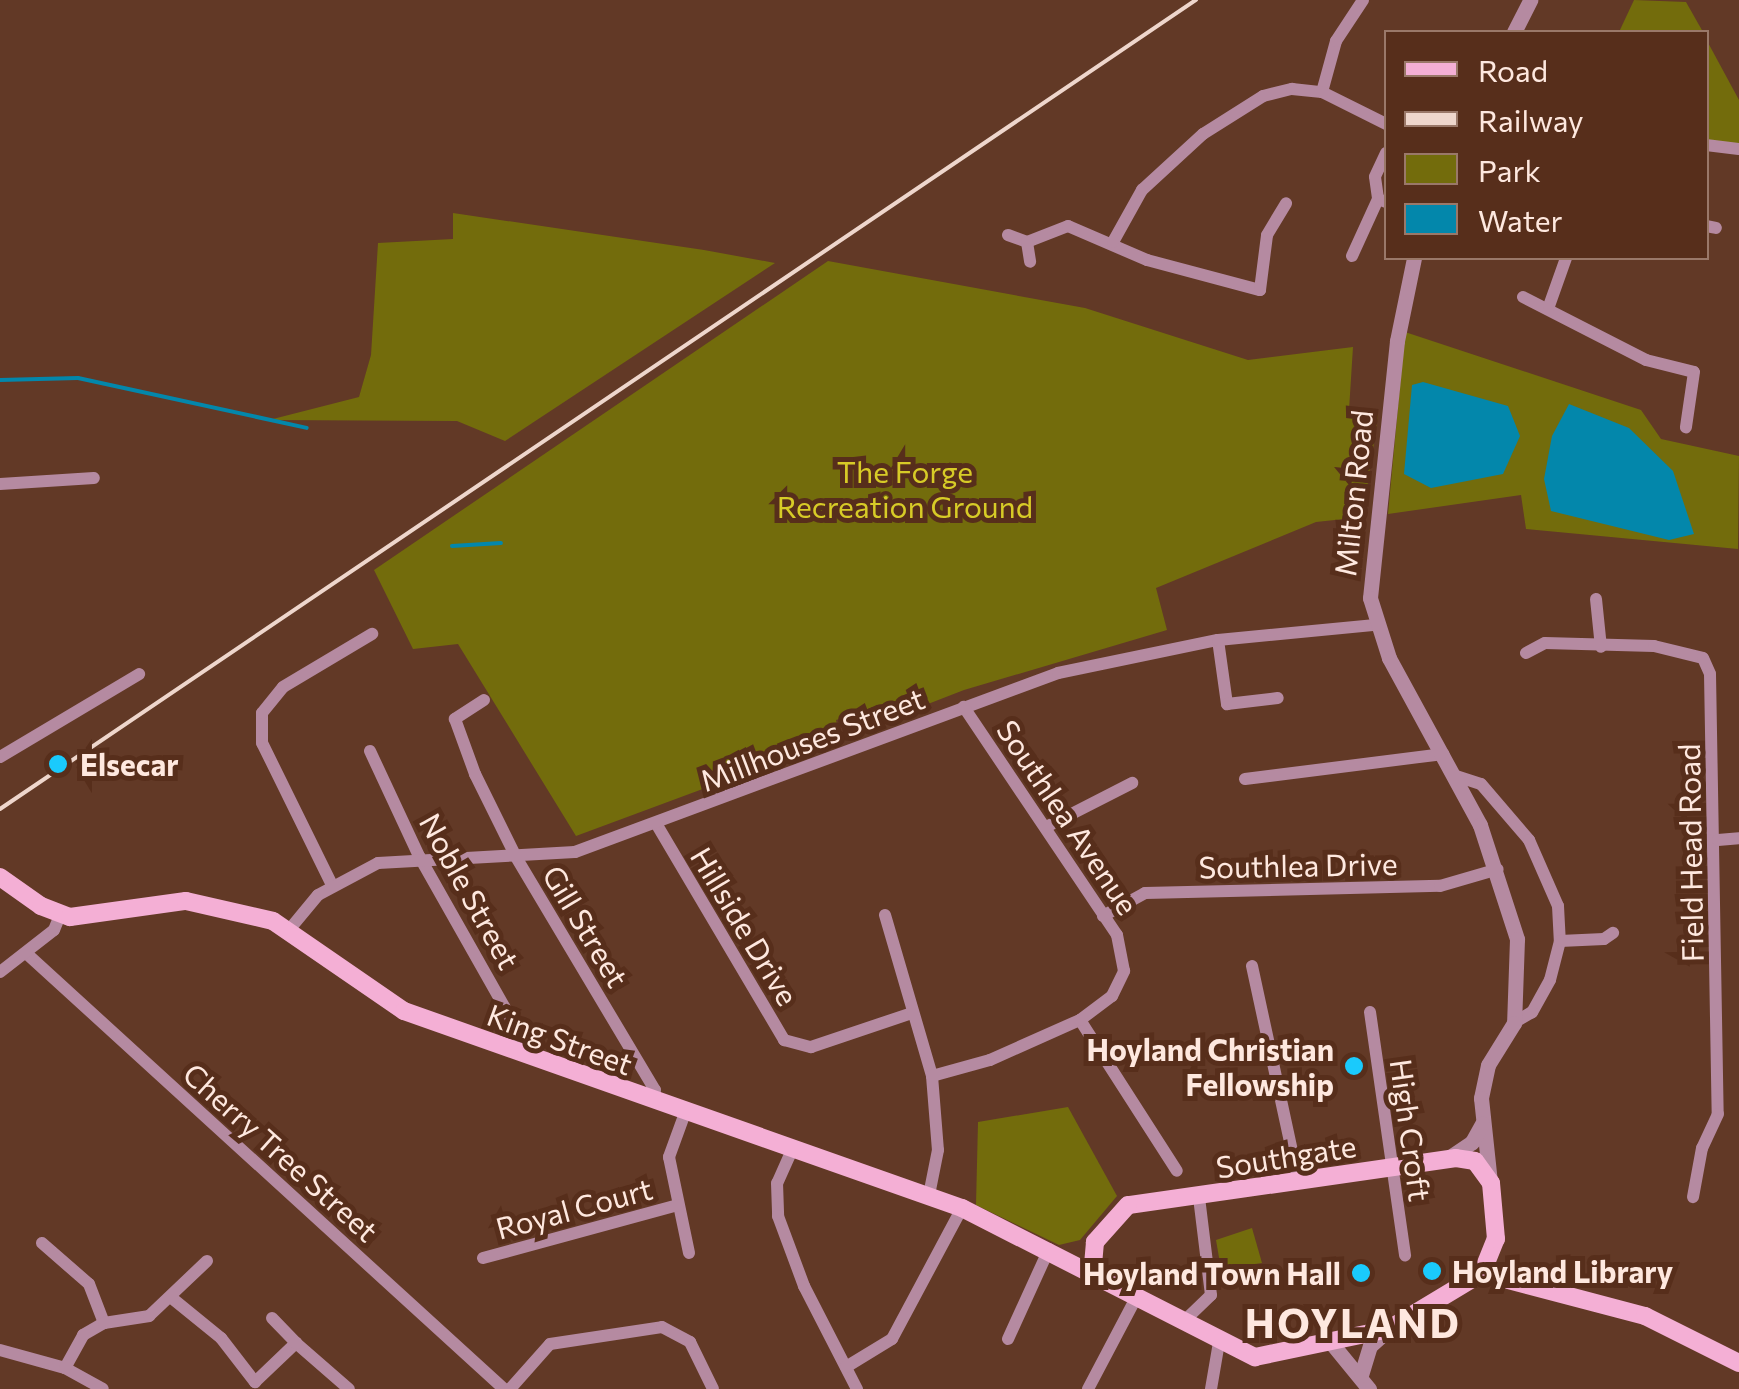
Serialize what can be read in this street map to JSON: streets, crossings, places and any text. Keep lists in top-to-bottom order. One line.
{"streets":{"main road":["Milton Road","King Street","Southgate"],"street":["Millhouses Street","Southlea Avenue","Field Head Road","Southlea Drive","Noble Street","Gill Street","Hillside Drive","High Croft","Cherry Tree Street","Royal Court"]},"crossings":[["Milton Road","Millhouses Street"],["Milton Road","Southlea Drive"],["Millhouses Street","Southlea Avenue"],["Millhouses Street","Noble Street"],["Millhouses Street","Gill Street"],["Millhouses Street","Hillside Drive"],["Millhouses Street","King Street"],["Southlea Avenue","Southlea Drive"],["Noble Street","King Street"],["Gill Street","King Street"],["High Croft","Southgate"]],"districts":["HOYLAND"],"parks":["The Forge Recreation Ground"],"places":["Elsecar","Hoyland Christian Fellowship","Hoyland Library","Hoyland Town Hall"],"legend":["Road","Railway","Park","Water"]}
